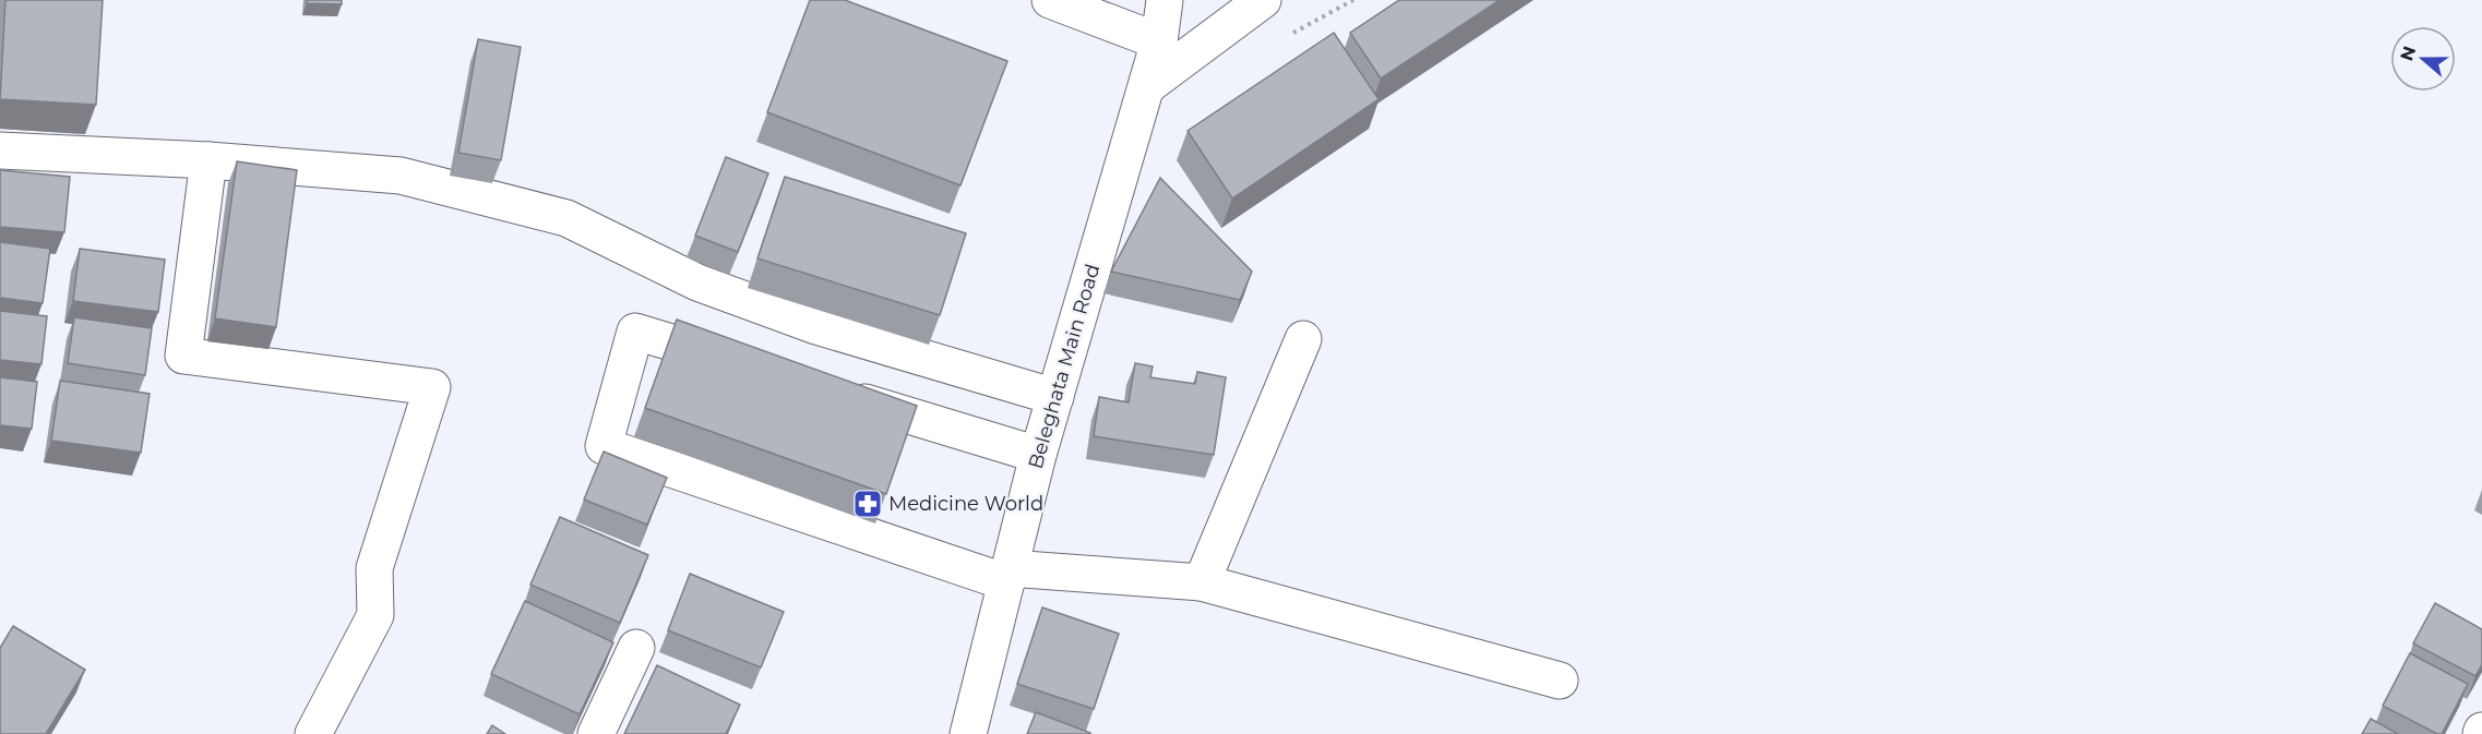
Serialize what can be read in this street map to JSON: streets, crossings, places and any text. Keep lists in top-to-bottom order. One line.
{"streets":{"street":["Beleghata Main Road"]},"places":{"pharmacy":["Medicine World"]},"north":"left"}
